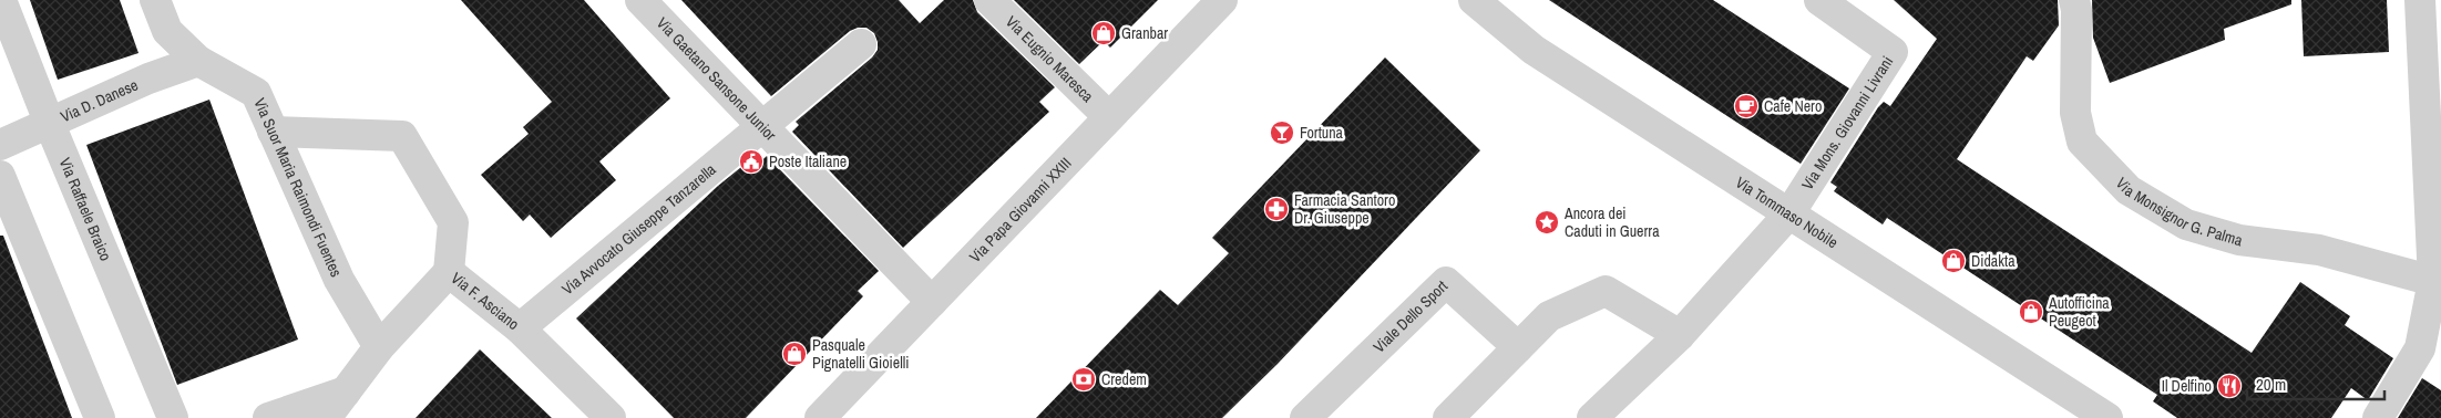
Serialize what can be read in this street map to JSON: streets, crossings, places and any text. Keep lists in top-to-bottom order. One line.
{"streets":{"street":["Via Eugnio Maresca","Via Gaetano Sansone Junior","Via D. Danese","Via Mons. Giovanni Livrani","Via Suor Maria Raimondi Fuentes","Via Monsignor G. Palma","Via Papa Giovanni XXIII","Via Raffaele Braico","Via Tommaso Nobile","Via Avvocato Giuseppe Tanzarella","Via F. Asciano","Viale Dello Sport"]},"crossings":[["Via Eugnio Maresca","Via Papa Giovanni XXIII"],["Via Gaetano Sansone Junior","Via Papa Giovanni XXIII"],["Via Gaetano Sansone Junior","Via Avvocato Giuseppe Tanzarella"],["Via D. Danese","Via Suor Maria Raimondi Fuentes"],["Via D. Danese","Via Raffaele Braico"],["Via Mons. Giovanni Livrani","Via Tommaso Nobile"],["Via Suor Maria Raimondi Fuentes","Via F. Asciano"],["Via Avvocato Giuseppe Tanzarella","Via F. Asciano"]],"places":{"shop":["Granbar","Didakta","Autofficina Peugeot","Pasquale Pignatelli Gioielli"],"cafe":["Cafe Nero"],"bar":["Fortuna"],"public building":["Poste Italiane"],"pharmacy":["Farmacia Santoro Dr. Giuseppe"],"place":["Ancora dei Caduti in Guerra"],"bank":["Credem"],"restaurant":["Il Delfino"]},"scale_bar":"20 m"}
